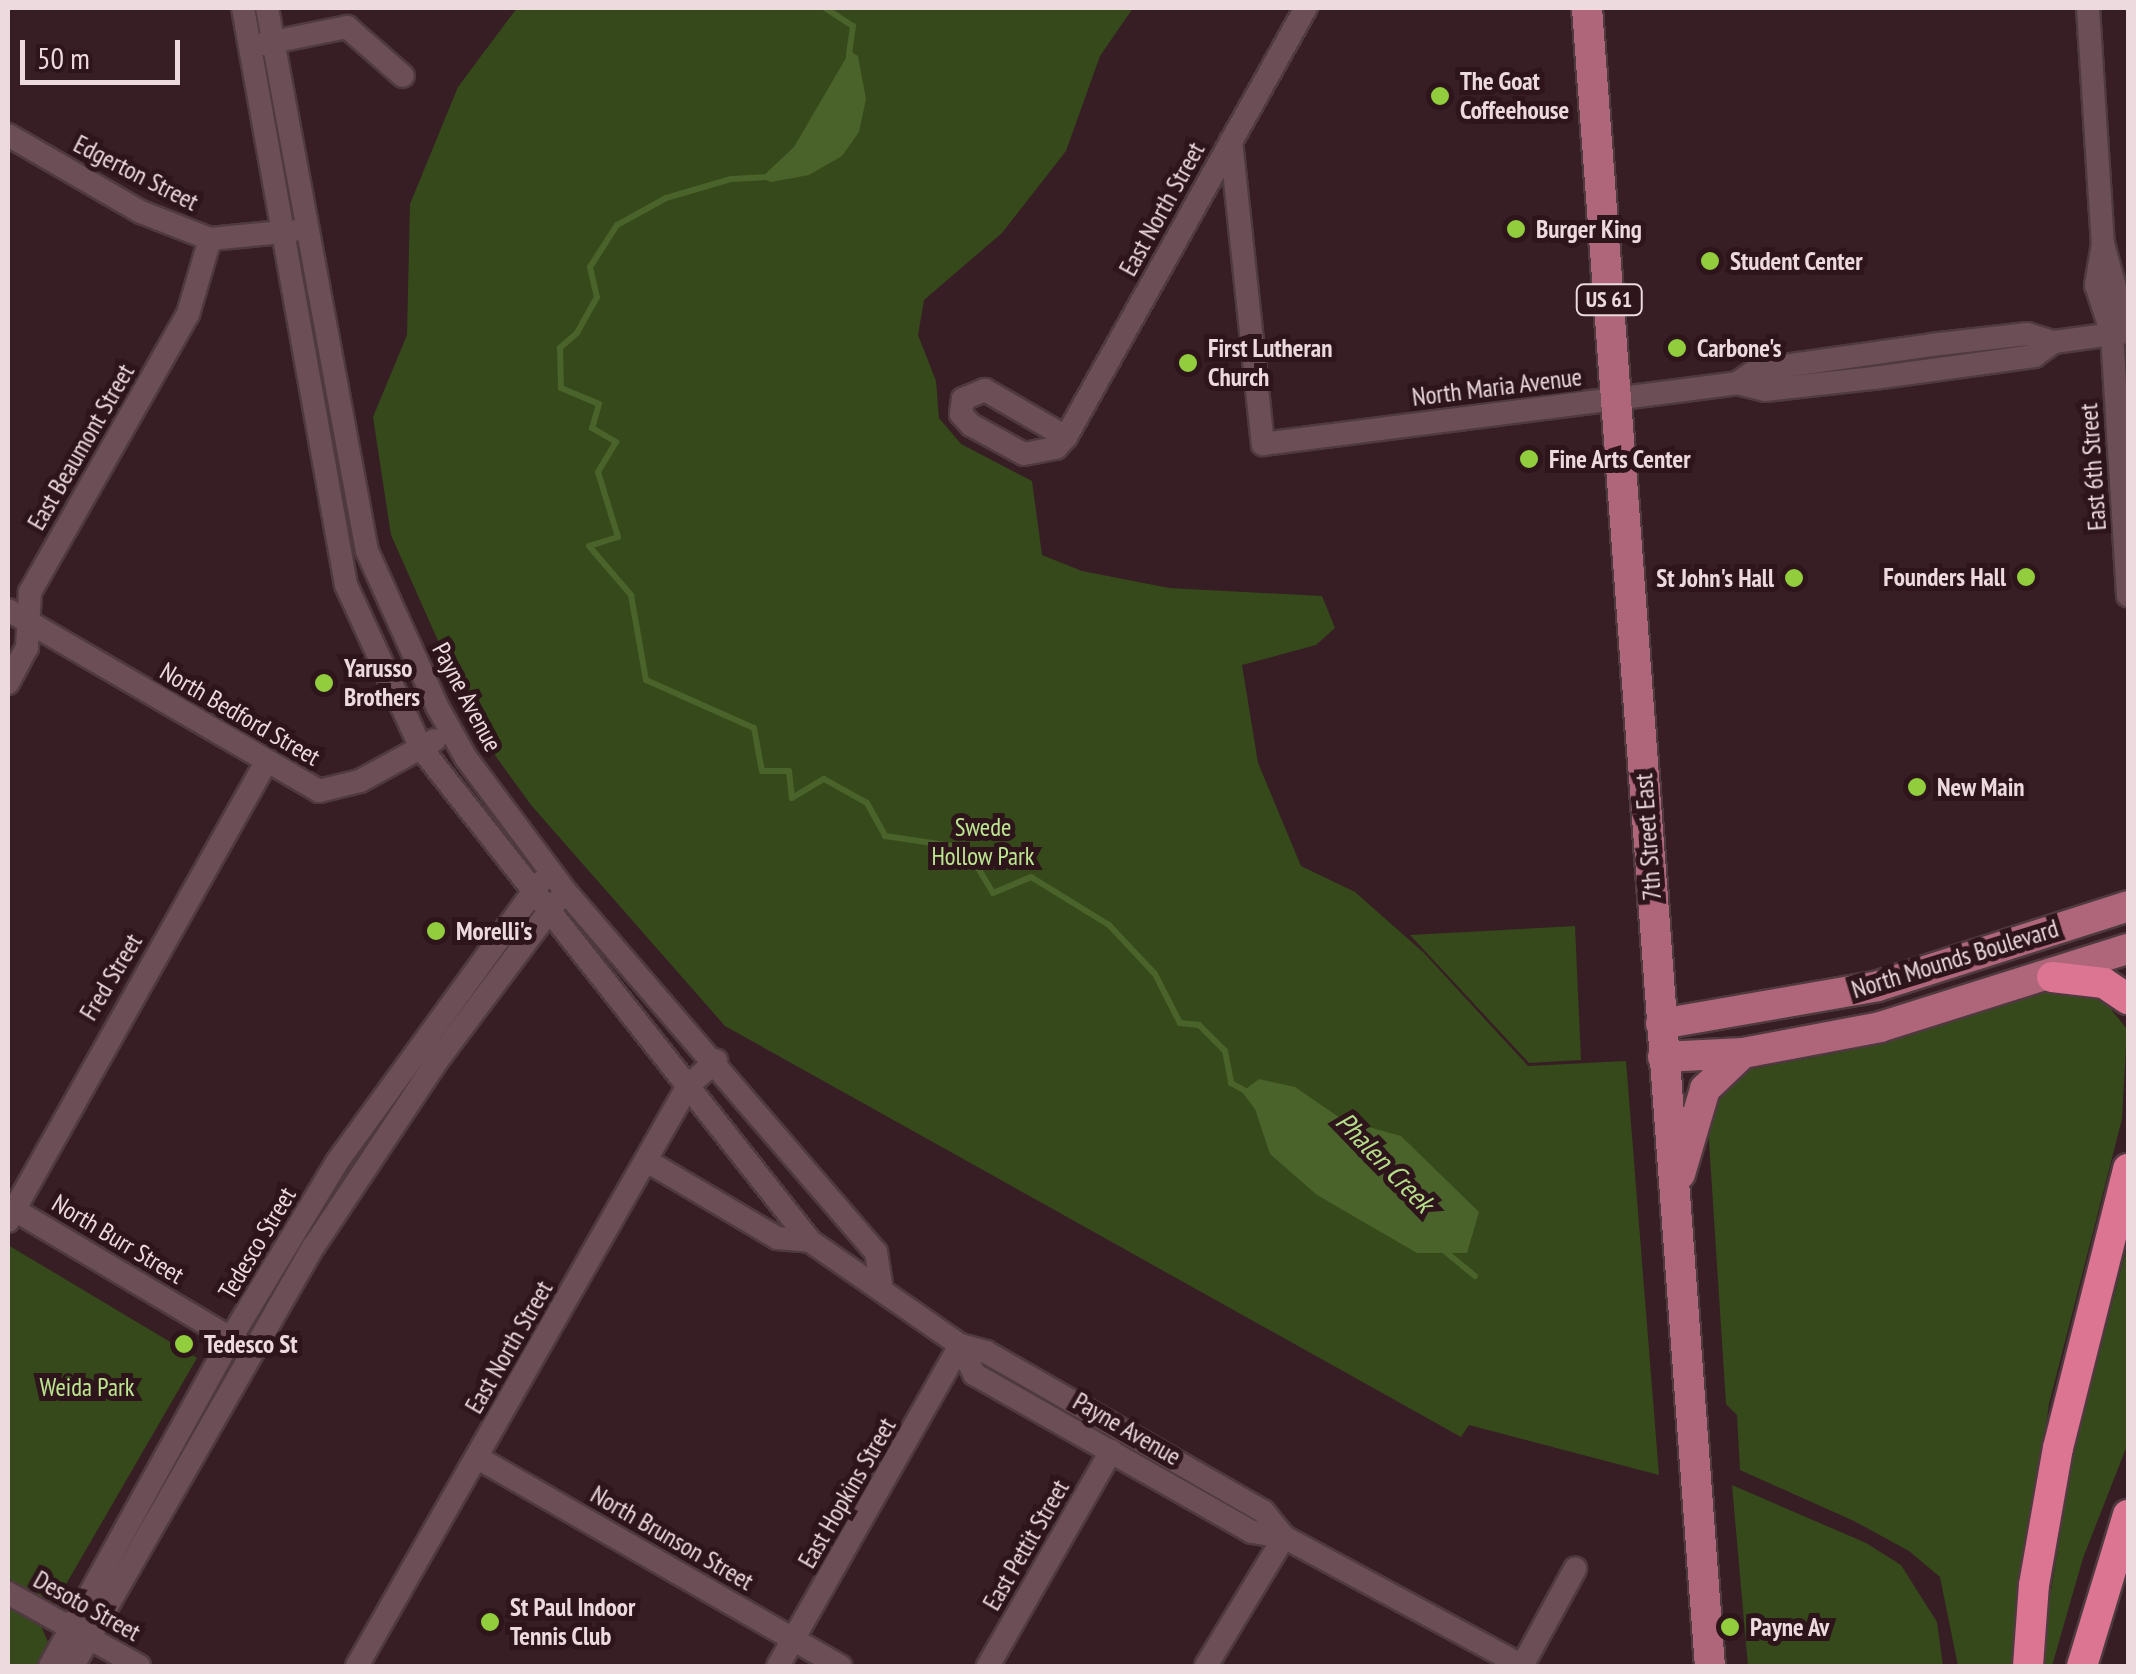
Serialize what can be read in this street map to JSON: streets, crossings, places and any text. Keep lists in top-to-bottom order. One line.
{"streets":{"main road":["US 61","7th Street East","North Mounds Boulevard"],"street":["Edgerton Street","East North Street","North Maria Avenue","East Beaumont Street","East 6th Street","Payne Avenue","North Bedford Street","Fred Street","North Burr Street","Tedesco Street","East Hopkins Street","North Brunson Street","East Pettit Street","Desoto Street"]},"crossings":[["Edgerton Street","East Beaumont Street"],["Edgerton Street","Payne Avenue"],["East North Street","North Maria Avenue"],["East North Street","Payne Avenue"],["East North Street","North Brunson Street"],["North Maria Avenue","East 6th Street"],["North Maria Avenue","7th Street East"],["East Beaumont Street","North Bedford Street"],["Payne Avenue","North Bedford Street"],["Payne Avenue","Tedesco Street"],["Payne Avenue","East Hopkins Street"],["Payne Avenue","East Pettit Street"],["North Bedford Street","Fred Street"],["7th Street East","North Mounds Boulevard"],["Fred Street","North Burr Street"],["North Burr Street","Tedesco Street"],["Tedesco Street","Desoto Street"],["East Hopkins Street","North Brunson Street"]],"water":["Phalen Creek"],"parks":["Swede Hollow Park","Weida Park"],"places":["The Goat Coffeehouse","Burger King","Student Center","Carbone's","First Lutheran Church","Fine Arts Center","Founders Hall","St John's Hall","Yarusso Brothers","New Main","Morelli's","Tedesco St","St Paul Indoor Tennis Club","Payne Av"],"scale_bar":"50 m"}
